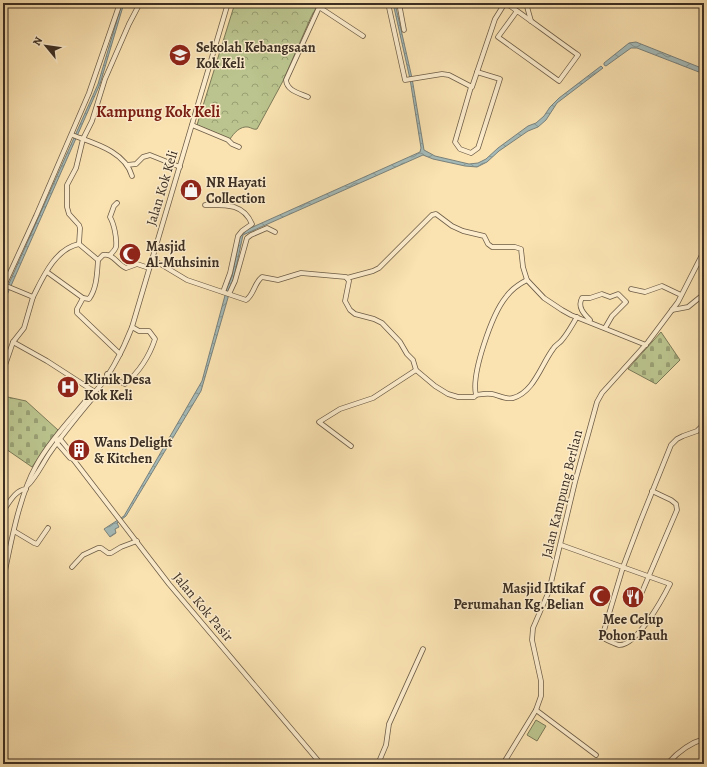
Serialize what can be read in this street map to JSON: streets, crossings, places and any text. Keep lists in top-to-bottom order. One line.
{"streets":{"street":["Jalan Kok Keli","Jalan Kampung Berlian","Jalan Kok Pasir"]},"crossings":[["Jalan Kok Keli","Jalan Kok Pasir"]],"districts":["Kampung Kok Keli"],"places":{"school or university":["Sekolah Kebangsaan Kok Keli"],"shop":["NR Hayati Collection"],"mosque":["Masjid Al-Muhsinin","Masjid Iktikaf Perumahan Kg. Belian"],"hospital":["Klinik Desa Kok Keli"],"building":["Wans Delight & Kitchen"],"restaurant":["Mee Celup Pohon Pauh"]},"north":"top left"}
